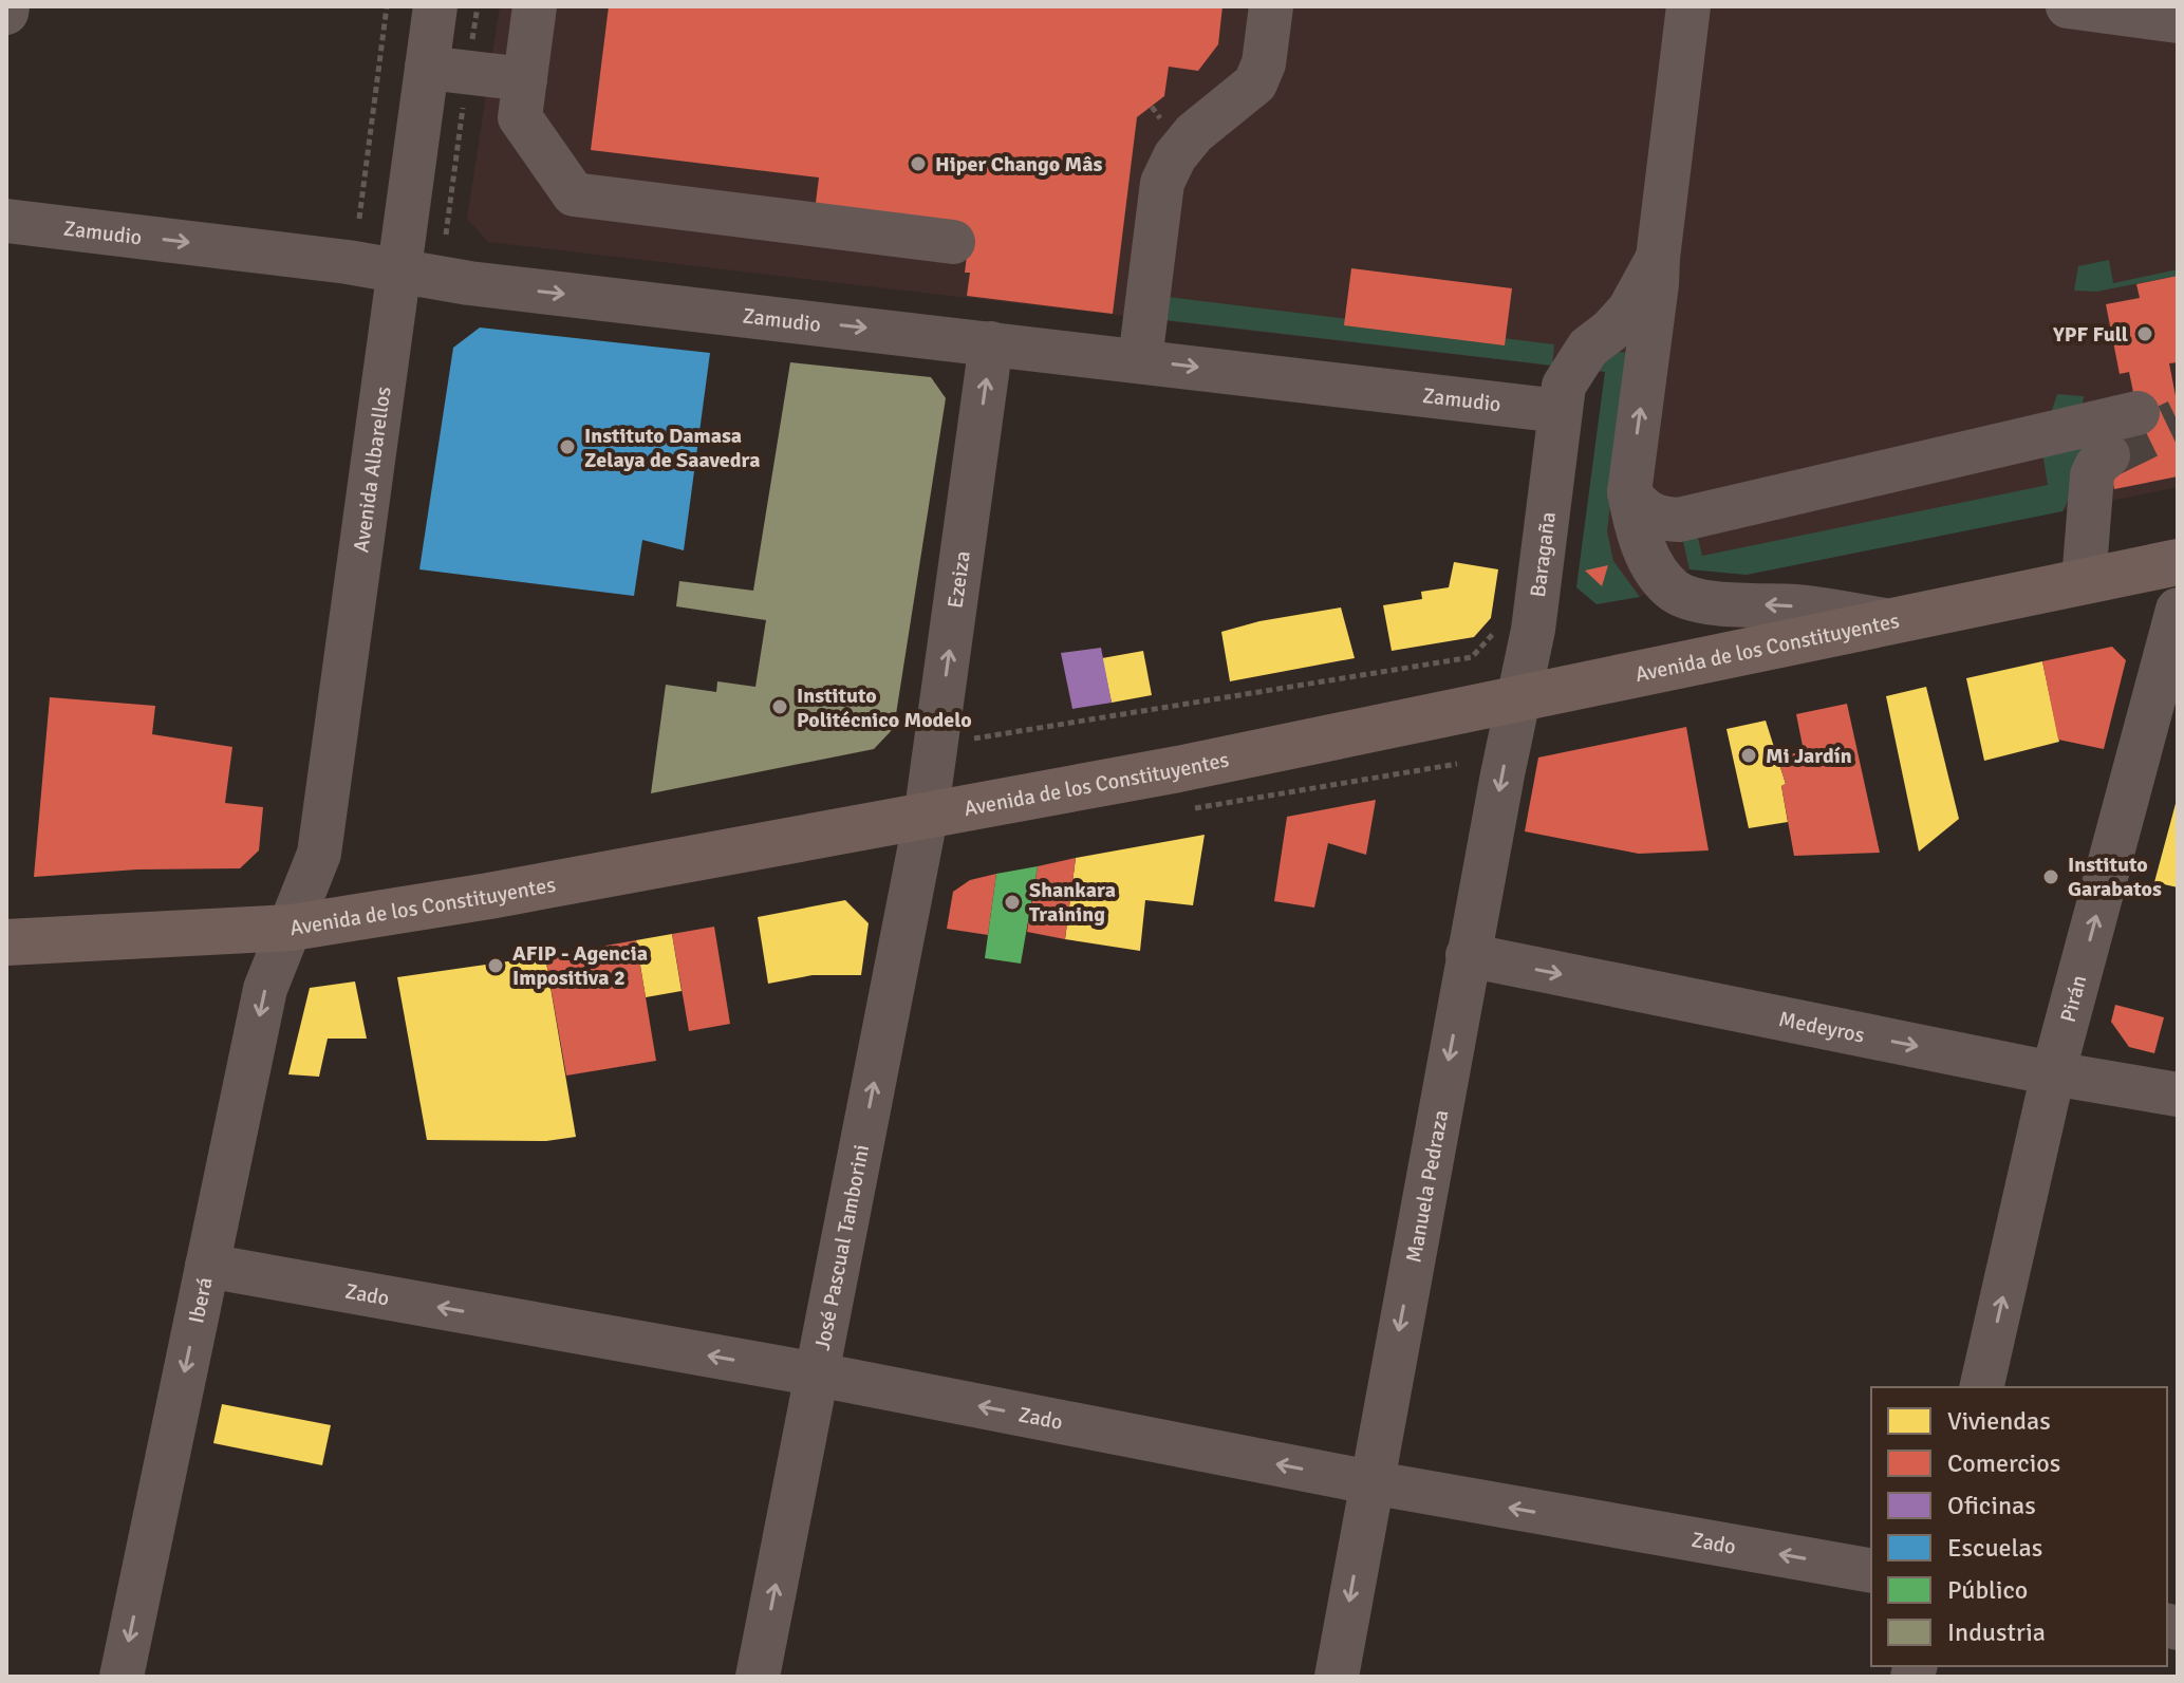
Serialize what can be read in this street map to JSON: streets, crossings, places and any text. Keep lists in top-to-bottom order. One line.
{"streets":{"main road":["Avenida de los Constituyentes"],"street":["Zamudio","Avenida Albarellos","Baragaña","Ezeiza","Pirán","Medeyros","Manuela Pedraza","José Pascual Tamborini","Zado","Iberá"]},"crossings":[["Zamudio","Avenida Albarellos"],["Zamudio","Baragaña"],["Zamudio","Ezeiza"],["Avenida Albarellos","Avenida de los Constituyentes"],["Avenida Albarellos","Iberá"],["Baragaña","Avenida de los Constituyentes"],["Baragaña","Manuela Pedraza"],["Ezeiza","Avenida de los Constituyentes"],["Ezeiza","José Pascual Tamborini"],["Avenida de los Constituyentes","Manuela Pedraza"],["Avenida de los Constituyentes","José Pascual Tamborini"],["Avenida de los Constituyentes","Iberá"],["Pirán","Medeyros"],["Medeyros","Manuela Pedraza"],["Manuela Pedraza","Zado"],["José Pascual Tamborini","Zado"],["Zado","Iberá"]],"one_way":["Zamudio","Ezeiza","Pirán","Medeyros","Manuela Pedraza","José Pascual Tamborini","Zado","Iberá"],"places":["Hiper Chango Mâs","YPF Full","Instituto Damasa Zelaya de Saavedra","Instituto Politécnico Modelo","Mi Jardín","Instituto Garabatos","Shankara Training","AFIP - Agencia Impositiva 2"],"legend":["Viviendas","Comercios","Oficinas","Escuelas","Público","Industria"]}
